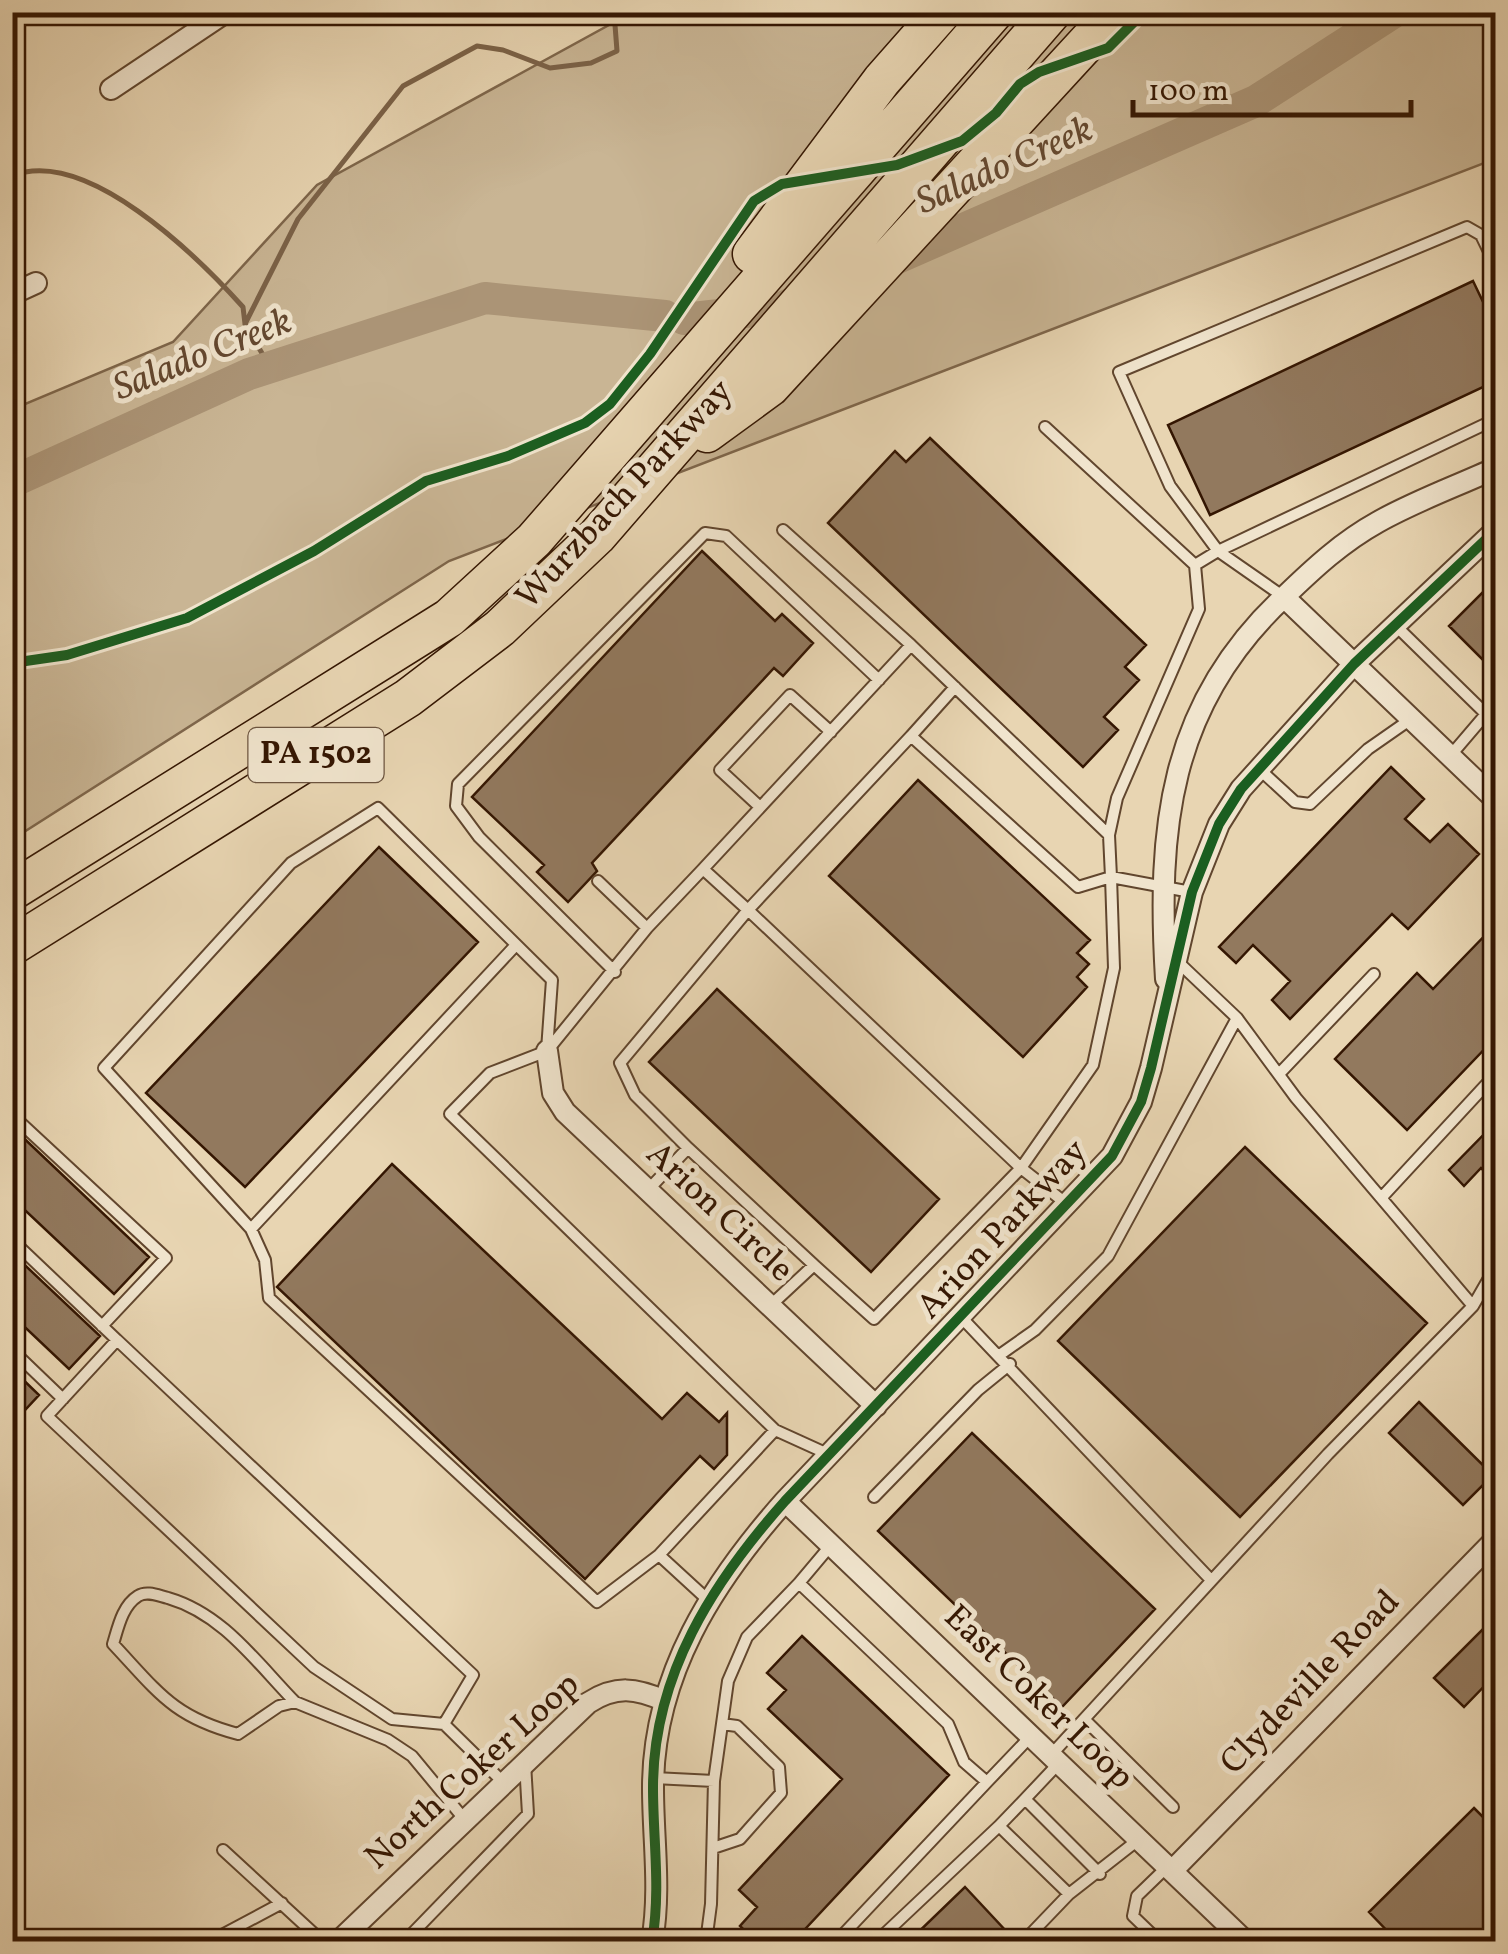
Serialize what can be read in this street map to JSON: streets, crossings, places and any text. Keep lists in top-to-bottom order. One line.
{"streets":{"highway":["Wurzbach Parkway","PA 1502"],"street":["Arion Circle","Arion Parkway","Clydeville Road","East Coker Loop","North Coker Loop"]},"crossings":[["Arion Circle","Arion Parkway"],["Arion Parkway","East Coker Loop"],["Arion Parkway","North Coker Loop"],["Clydeville Road","East Coker Loop"]],"water":["Salado Creek"],"scale_bar":"100 m"}
